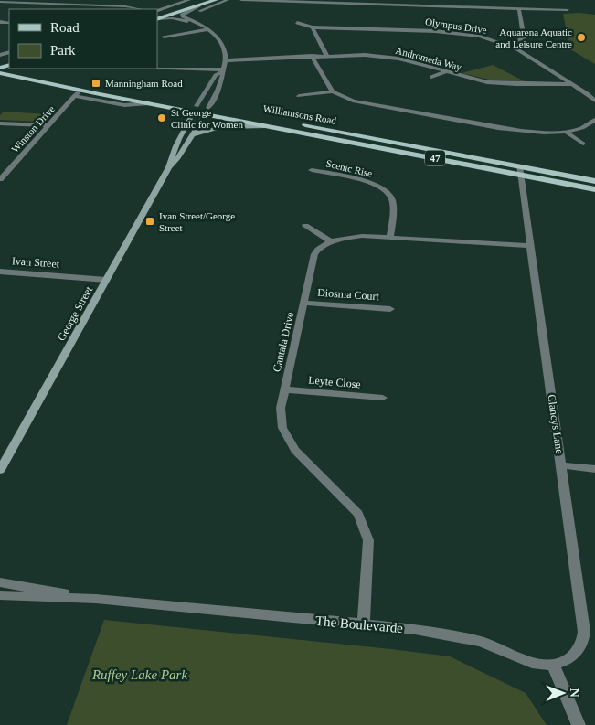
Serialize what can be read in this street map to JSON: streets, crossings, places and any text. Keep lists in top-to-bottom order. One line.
{"streets":{"main road":["Williamsons Road","47","George Street"],"street":["Olympus Drive","Andromeda Way","Winston Drive","Scenic Rise","Ivan Street","Diosma Court","Cantala Drive","Leyte Close","Clancys Lane","The Boulevarde"]},"crossings":[["Olympus Drive","Andromeda Way"],["Andromeda Way","George Street"],["Williamsons Road","Winston Drive"],["Williamsons Road","George Street"],["Williamsons Road","Clancys Lane"],["Scenic Rise","Cantala Drive"],["Ivan Street","George Street"],["Diosma Court","Cantala Drive"],["Cantala Drive","Leyte Close"],["Cantala Drive","Clancys Lane"],["Cantala Drive","The Boulevarde"],["Clancys Lane","The Boulevarde"]],"parks":["Ruffey Lake Park"],"places":{"other":["Aquarena Aquatic and Leisure Centre","St George Clinic for Women"],"transit":["Manningham Road","Ivan Street/George Street"]},"legend":["Road","Park"],"north":"right"}
